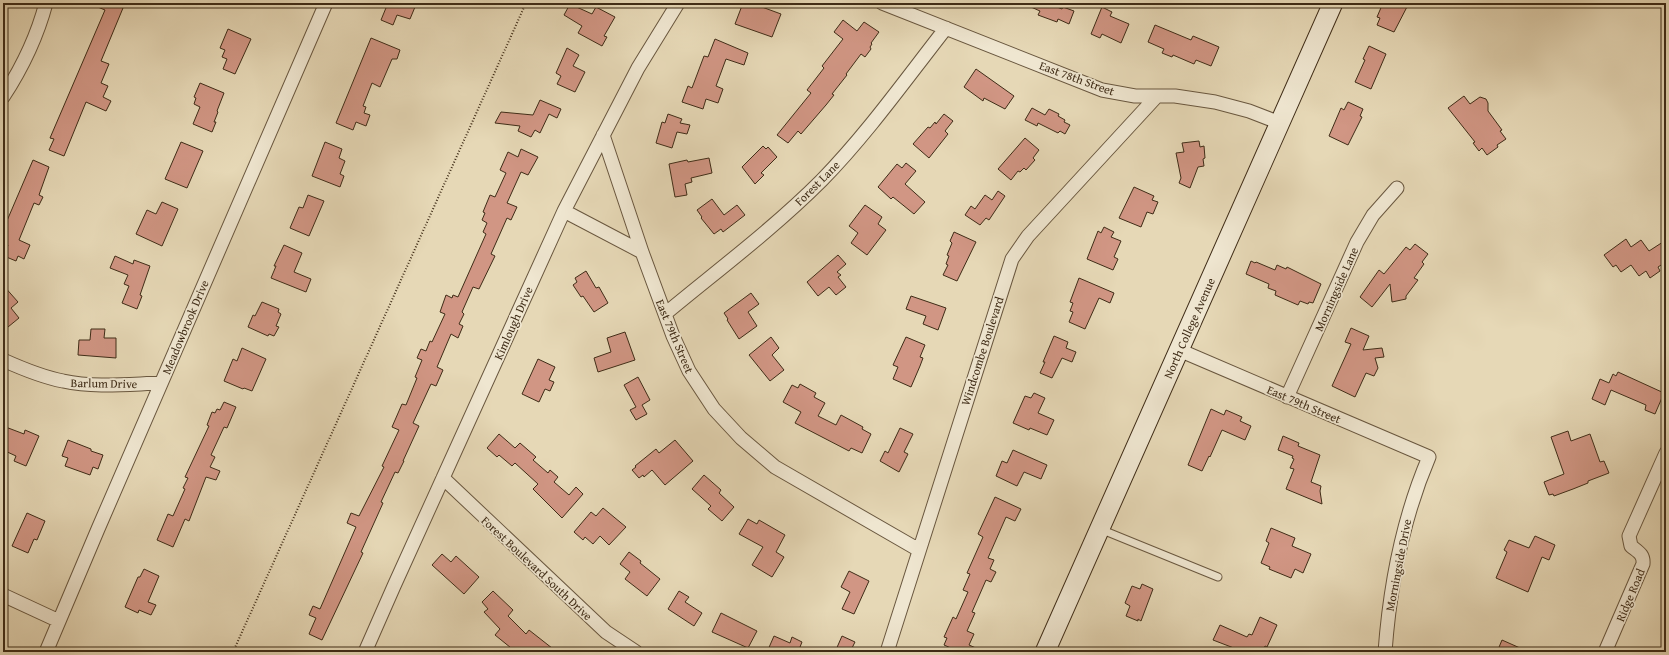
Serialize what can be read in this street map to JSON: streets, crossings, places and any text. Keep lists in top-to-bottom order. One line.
{"streets":{"main road":["North College Avenue"],"street":["East 78th Street","Forest Lane","Morningside Lane","Kimlough Drive","Meadowbrook Drive","East 79th Street","Windcombe Boulevard","Barlum Drive","Morningside Drive","Forest Boulevard South Drive","Ridge Road"]},"crossings":[["East 78th Street","Forest Lane"],["East 78th Street","North College Avenue"],["East 78th Street","Windcombe Boulevard"],["Forest Lane","East 79th Street"],["Morningside Lane","East 79th Street"],["Kimlough Drive","East 79th Street"],["Kimlough Drive","Forest Boulevard South Drive"],["Meadowbrook Drive","Barlum Drive"],["North College Avenue","East 79th Street"],["East 79th Street","Windcombe Boulevard"],["East 79th Street","Morningside Drive"]]}
